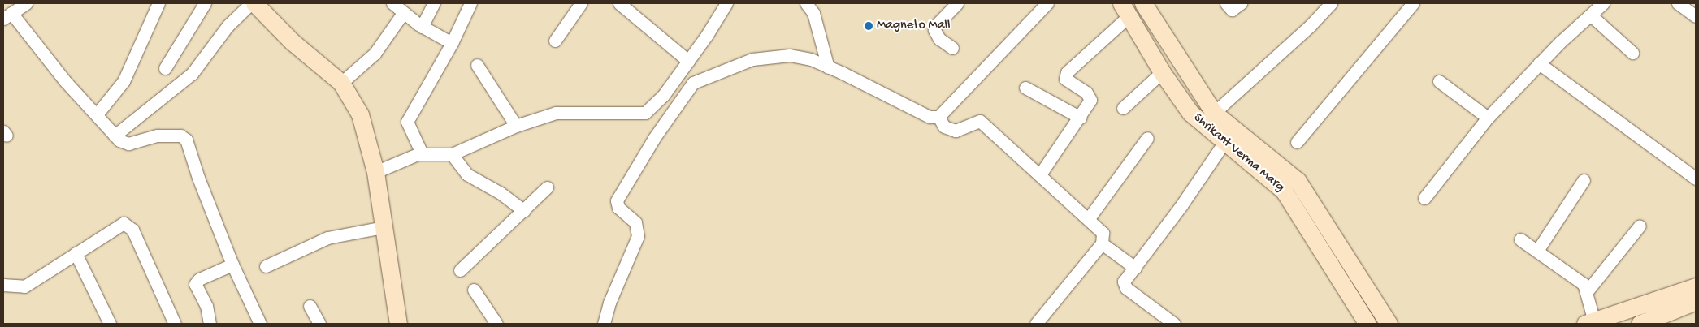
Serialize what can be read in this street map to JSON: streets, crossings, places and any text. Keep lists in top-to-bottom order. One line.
{"streets":{"street":["Shrikant Verma Marg"]},"places":["Magneto Mall"]}
